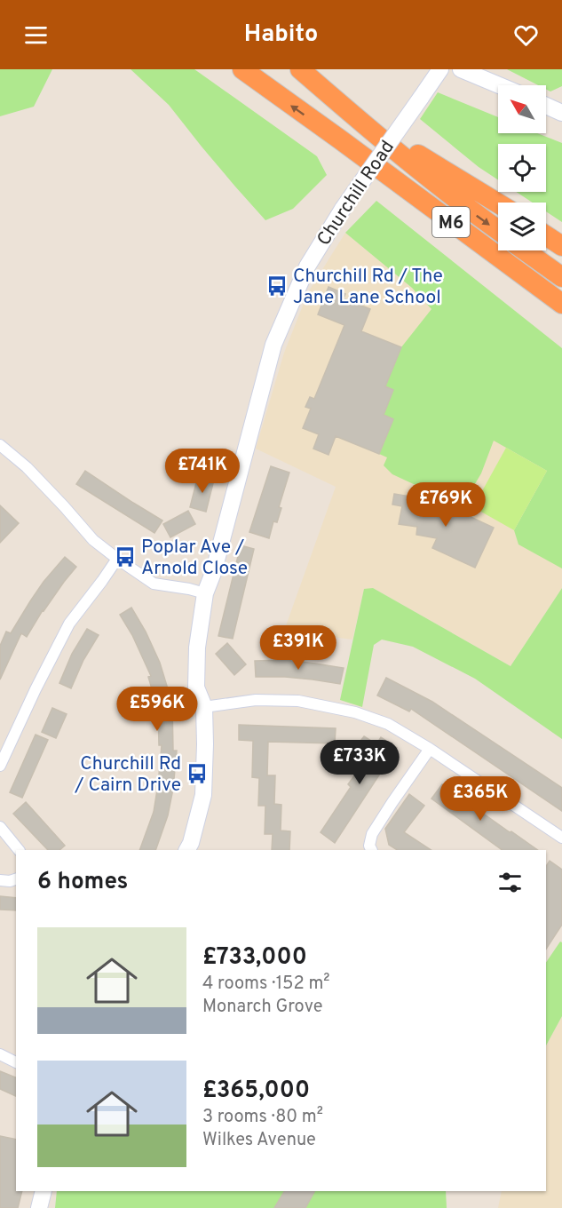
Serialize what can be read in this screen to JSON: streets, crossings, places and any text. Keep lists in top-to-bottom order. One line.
{"streets":{"highway":["M6"],"street":["Churchill Road"]},"places":{"bus stop":["Churchill Rd / The Jane Lane School","Poplar Ave / Arnold Close","Churchill Rd / Cairn Drive"]},"north":"top left","page":{"header":"Habito","price":["£741K","£769K","£391K","£596K","£733K","£365K"],"heading":"6 homes","list":[{"name":"£733,000","note":"4 rooms · 152 m² · Monarch Grove"},{"name":"£365,000","note":"3 rooms · 80 m² · Wilkes Avenue"}]}}
